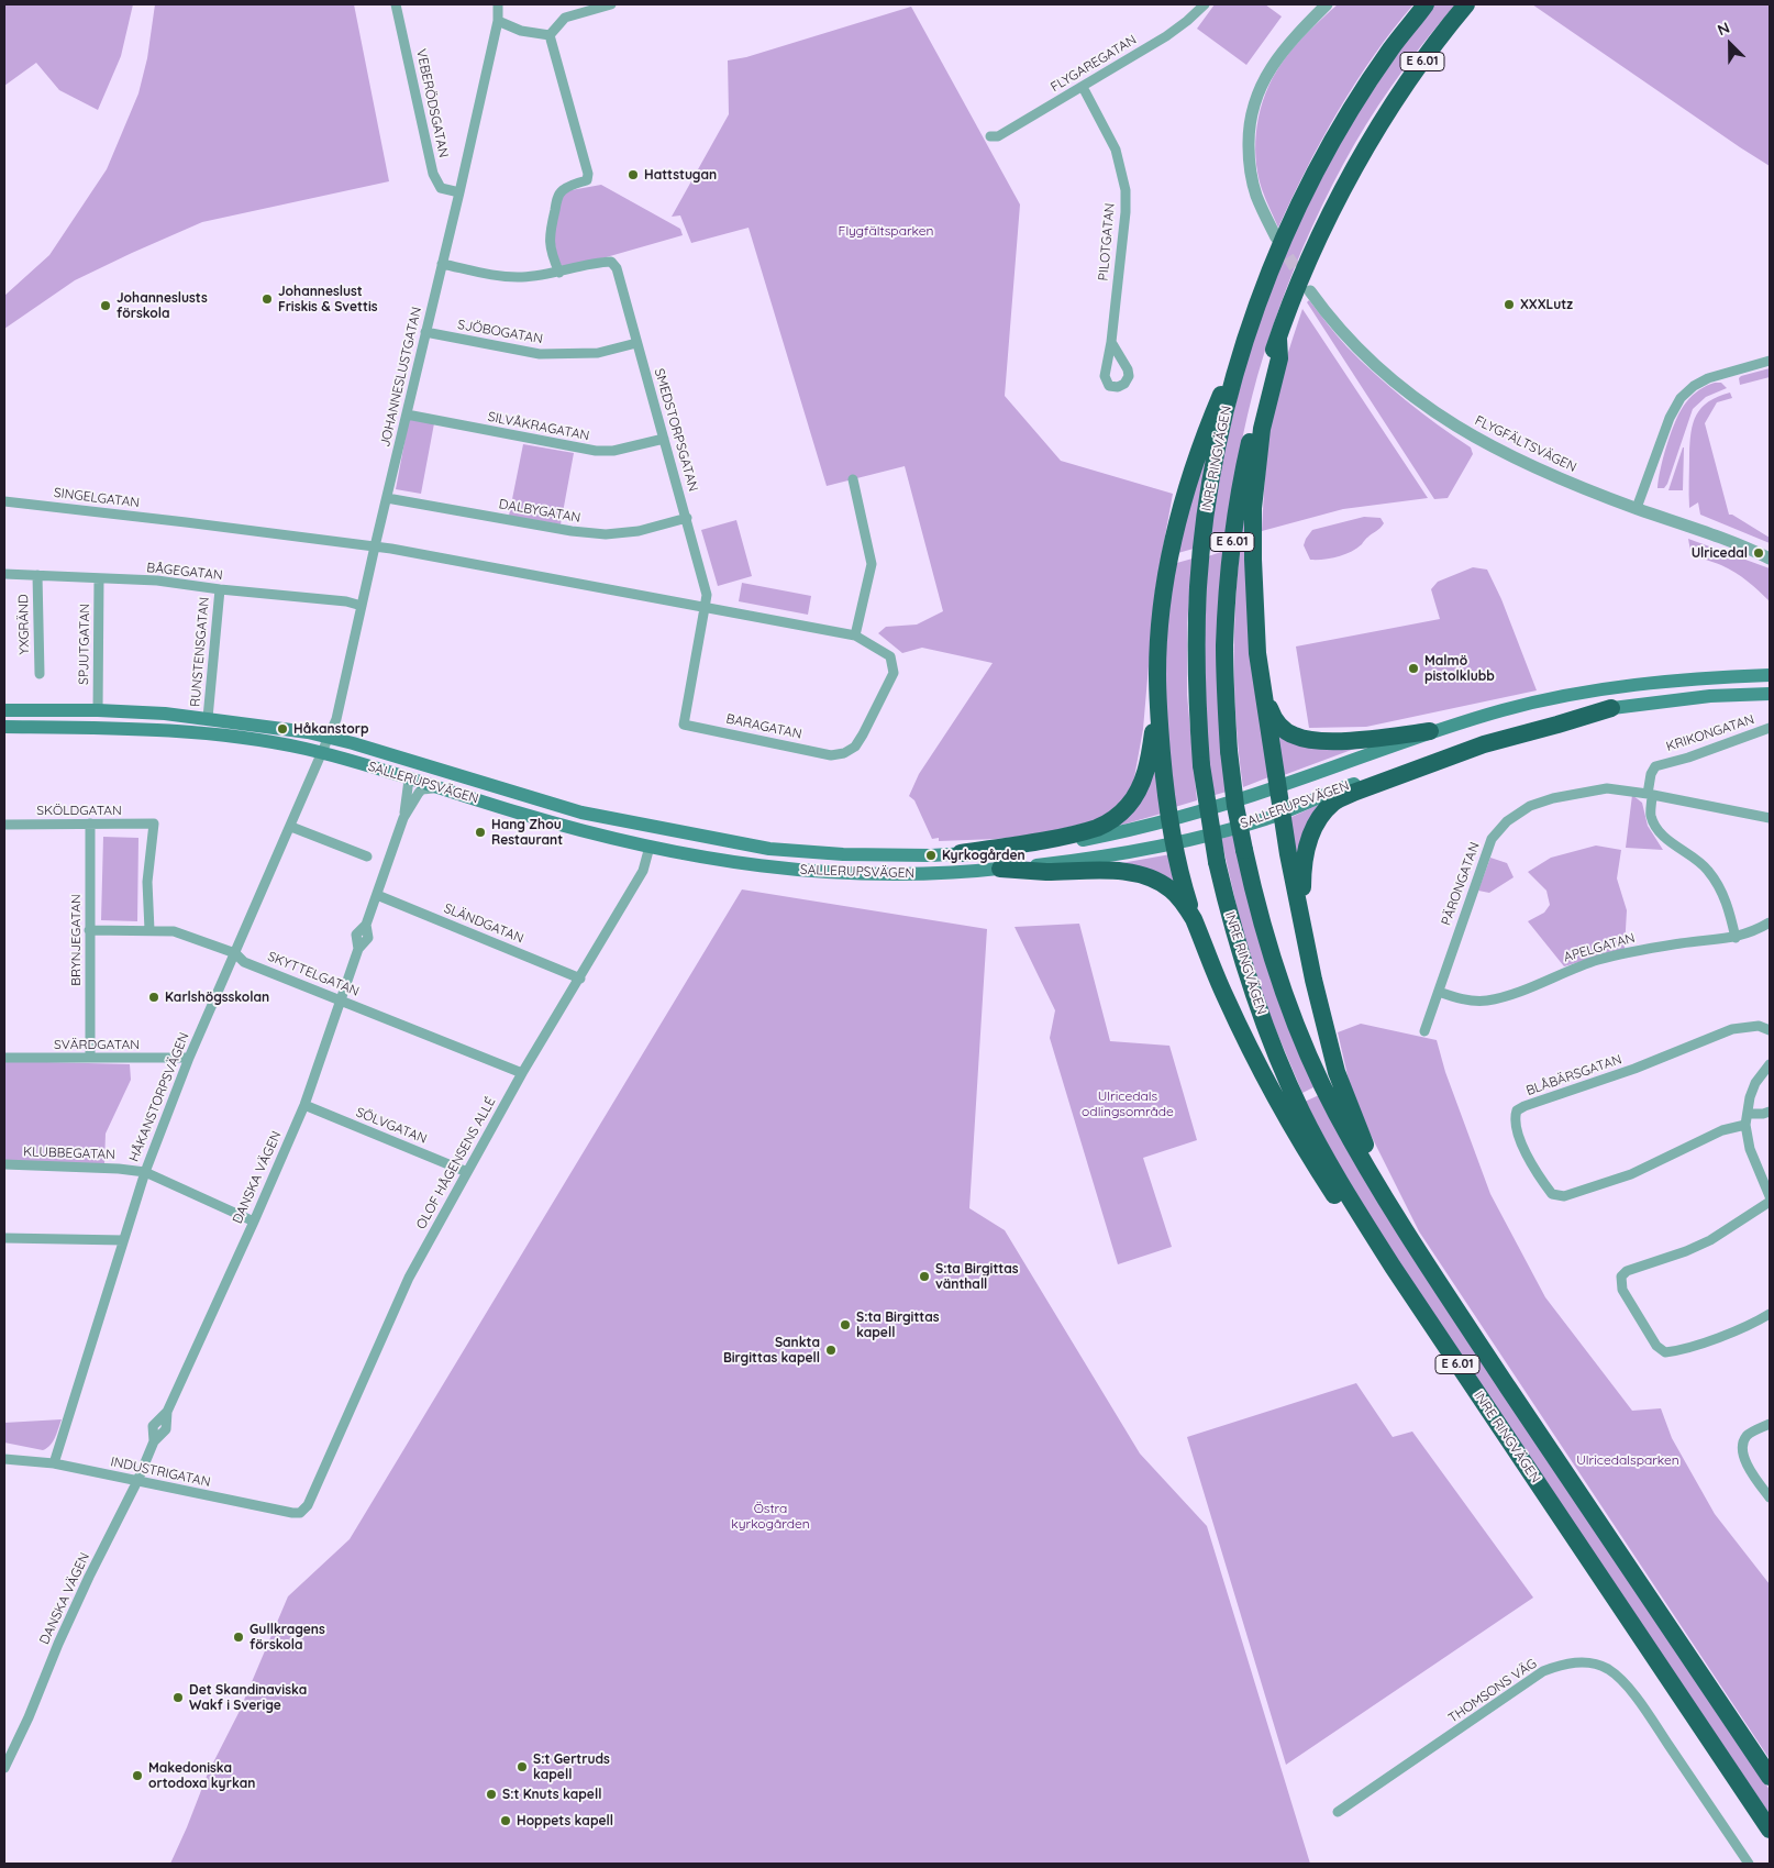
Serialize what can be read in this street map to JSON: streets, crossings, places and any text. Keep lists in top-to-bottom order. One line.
{"streets":{"highway":["E 6.01","INRE RINGVÄGEN"],"main road":["SALLERUPSVÄGEN"],"street":["FLYGAREGATAN","VEBERÖDSGATAN","PILOTGATAN","SJÖBOGATAN","JOHANNESLUSTGATAN","SILVÅKRAGATAN","SMEDSTORPSGATAN","FLYGFÄLTSVÄGEN","SINGELGATAN","DALBYGATAN","BÅGEGATAN","YXGRÄND","SPJUTGATAN","RUNSTENSGATAN","BARAGATAN","KRIKONGATAN","SKÖLDGATAN","PÄRONGATAN","SLÄNDGATAN","BRYNJEGATAN","APELGATAN","SKYTTELGATAN","SVÄRDGATAN","BLÅBÄRSGATAN","HÅKANSTORPSVÄGEN","SÖLVGATAN","KLUBBEGATAN","OLOF HÅGENSENS ALLÉ","DANSKA VÄGEN","INDUSTRIGATAN","THOMSONS VÄG"]},"crossings":[["FLYGAREGATAN","PILOTGATAN"],["VEBERÖDSGATAN","JOHANNESLUSTGATAN"],["SJÖBOGATAN","JOHANNESLUSTGATAN"],["SJÖBOGATAN","SMEDSTORPSGATAN"],["JOHANNESLUSTGATAN","SILVÅKRAGATAN"],["JOHANNESLUSTGATAN","SINGELGATAN"],["JOHANNESLUSTGATAN","DALBYGATAN"],["JOHANNESLUSTGATAN","BÅGEGATAN"],["JOHANNESLUSTGATAN","SALLERUPSVÄGEN"],["JOHANNESLUSTGATAN","HÅKANSTORPSVÄGEN"],["SILVÅKRAGATAN","SMEDSTORPSGATAN"],["SMEDSTORPSGATAN","SINGELGATAN"],["SMEDSTORPSGATAN","DALBYGATAN"],["SMEDSTORPSGATAN","BARAGATAN"],["SINGELGATAN","BARAGATAN"],["BÅGEGATAN","YXGRÄND"],["BÅGEGATAN","SPJUTGATAN"],["BÅGEGATAN","RUNSTENSGATAN"],["SPJUTGATAN","SALLERUPSVÄGEN"],["RUNSTENSGATAN","SALLERUPSVÄGEN"],["KRIKONGATAN","PÄRONGATAN"],["KRIKONGATAN","APELGATAN"],["SALLERUPSVÄGEN","HÅKANSTORPSVÄGEN"],["SALLERUPSVÄGEN","OLOF HÅGENSENS ALLÉ"],["SALLERUPSVÄGEN","DANSKA VÄGEN"],["SKÖLDGATAN","BRYNJEGATAN"],["SKÖLDGATAN","SKYTTELGATAN"],["PÄRONGATAN","APELGATAN"],["SLÄNDGATAN","OLOF HÅGENSENS ALLÉ"],["SLÄNDGATAN","DANSKA VÄGEN"],["BRYNJEGATAN","SKYTTELGATAN"],["BRYNJEGATAN","SVÄRDGATAN"],["SKYTTELGATAN","HÅKANSTORPSVÄGEN"],["SKYTTELGATAN","OLOF HÅGENSENS ALLÉ"],["SKYTTELGATAN","DANSKA VÄGEN"],["SVÄRDGATAN","HÅKANSTORPSVÄGEN"],["HÅKANSTORPSVÄGEN","KLUBBEGATAN"],["HÅKANSTORPSVÄGEN","INDUSTRIGATAN"],["SÖLVGATAN","OLOF HÅGENSENS ALLÉ"],["SÖLVGATAN","DANSKA VÄGEN"],["KLUBBEGATAN","DANSKA VÄGEN"],["OLOF HÅGENSENS ALLÉ","INDUSTRIGATAN"],["DANSKA VÄGEN","INDUSTRIGATAN"]],"parks":["Flygfältsparken","Ulricedals odlingsområde","Ulricedalsparken","Östra kyrkogården"],"places":["Hattstugan","Johanneslust Friskis & Svettis","XXXLutz","Johanneslusts förskola","Ulricedal","Malmö pistolklubb","Håkanstorp","Hang Zhou Restaurant","Kyrkogården","Karlshögsskolan","S:ta Birgittas vänthall","S:ta Birgittas kapell","Sankta Birgittas kapell","Gullkragens förskola","Det Skandinaviska Wakf i Sverige","S:t Gertruds kapell","Makedoniska ortodoxa kyrkan","S:t Knuts kapell","Hoppets kapell"],"north":"top left"}
